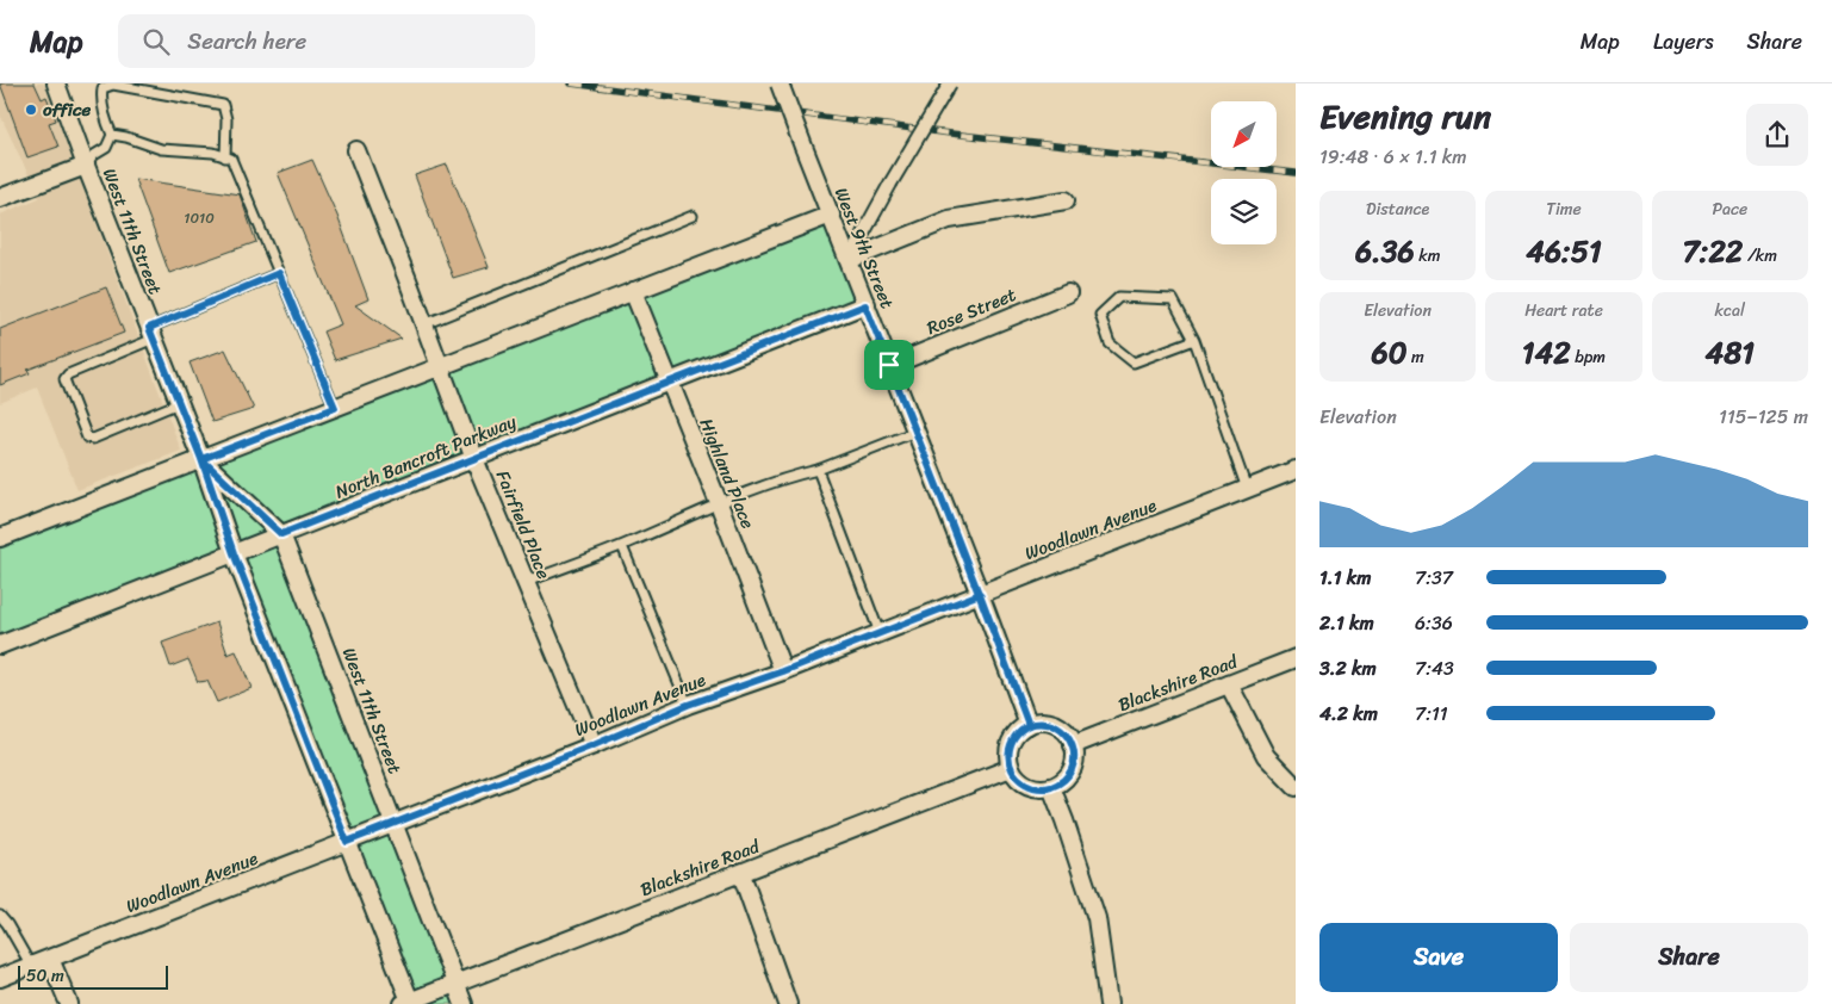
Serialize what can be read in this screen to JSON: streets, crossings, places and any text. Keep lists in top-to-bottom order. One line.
{"streets":{"street":["West 11th Street","West 9th Street","Rose Street","North Bancroft Parkway","Highland Place","Fairfield Place","Woodlawn Avenue","Blackshire Road"]},"crossings":[["West 11th Street","North Bancroft Parkway"],["West 11th Street","Woodlawn Avenue"],["West 11th Street","Blackshire Road"],["West 9th Street","Rose Street"],["West 9th Street","North Bancroft Parkway"],["West 9th Street","Woodlawn Avenue"],["West 9th Street","Blackshire Road"],["North Bancroft Parkway","Highland Place"],["North Bancroft Parkway","Fairfield Place"],["Highland Place","Woodlawn Avenue"],["Fairfield Place","Woodlawn Avenue"]],"places":["office"],"house_numbers":["1010"],"scale_bar":"50 m","north":"bottom left","page":{"header":"Map","search":"Search here","nav":["Map","Layers","Share"],"heading":["Evening run","19:48 · 6 × 1.1 km"],"stats":[["Distance","6.36 km"],["Time","46:51"],["Pace","7:22 /km"],["Elevation","60 m"],["Heart rate","142 bpm"],["kcal","481"]],"chart":["Elevation","115–125 m"],"list":[{"name":"1.1 km","note":"7:37"},{"name":"2.1 km","note":"6:36"},{"name":"3.2 km","note":"7:43"},{"name":"4.2 km","note":"7:11"}],"buttons":["Save","Share"],"scale":"50 m"}}
